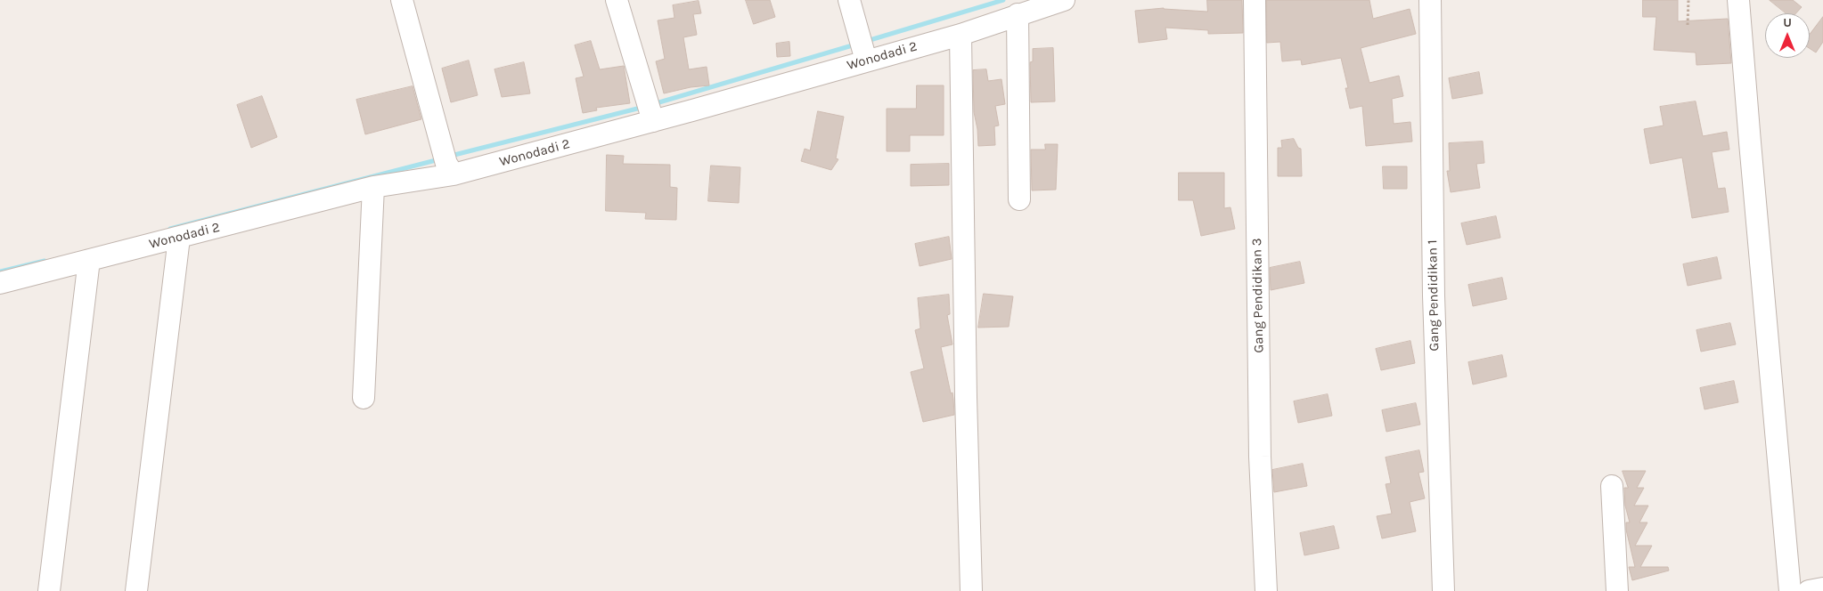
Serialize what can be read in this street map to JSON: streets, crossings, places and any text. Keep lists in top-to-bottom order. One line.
{"streets":{"street":["Wonodadi 2","Gang Pendidikan 3","Gang Pendidikan 1"]},"north":"top"}
